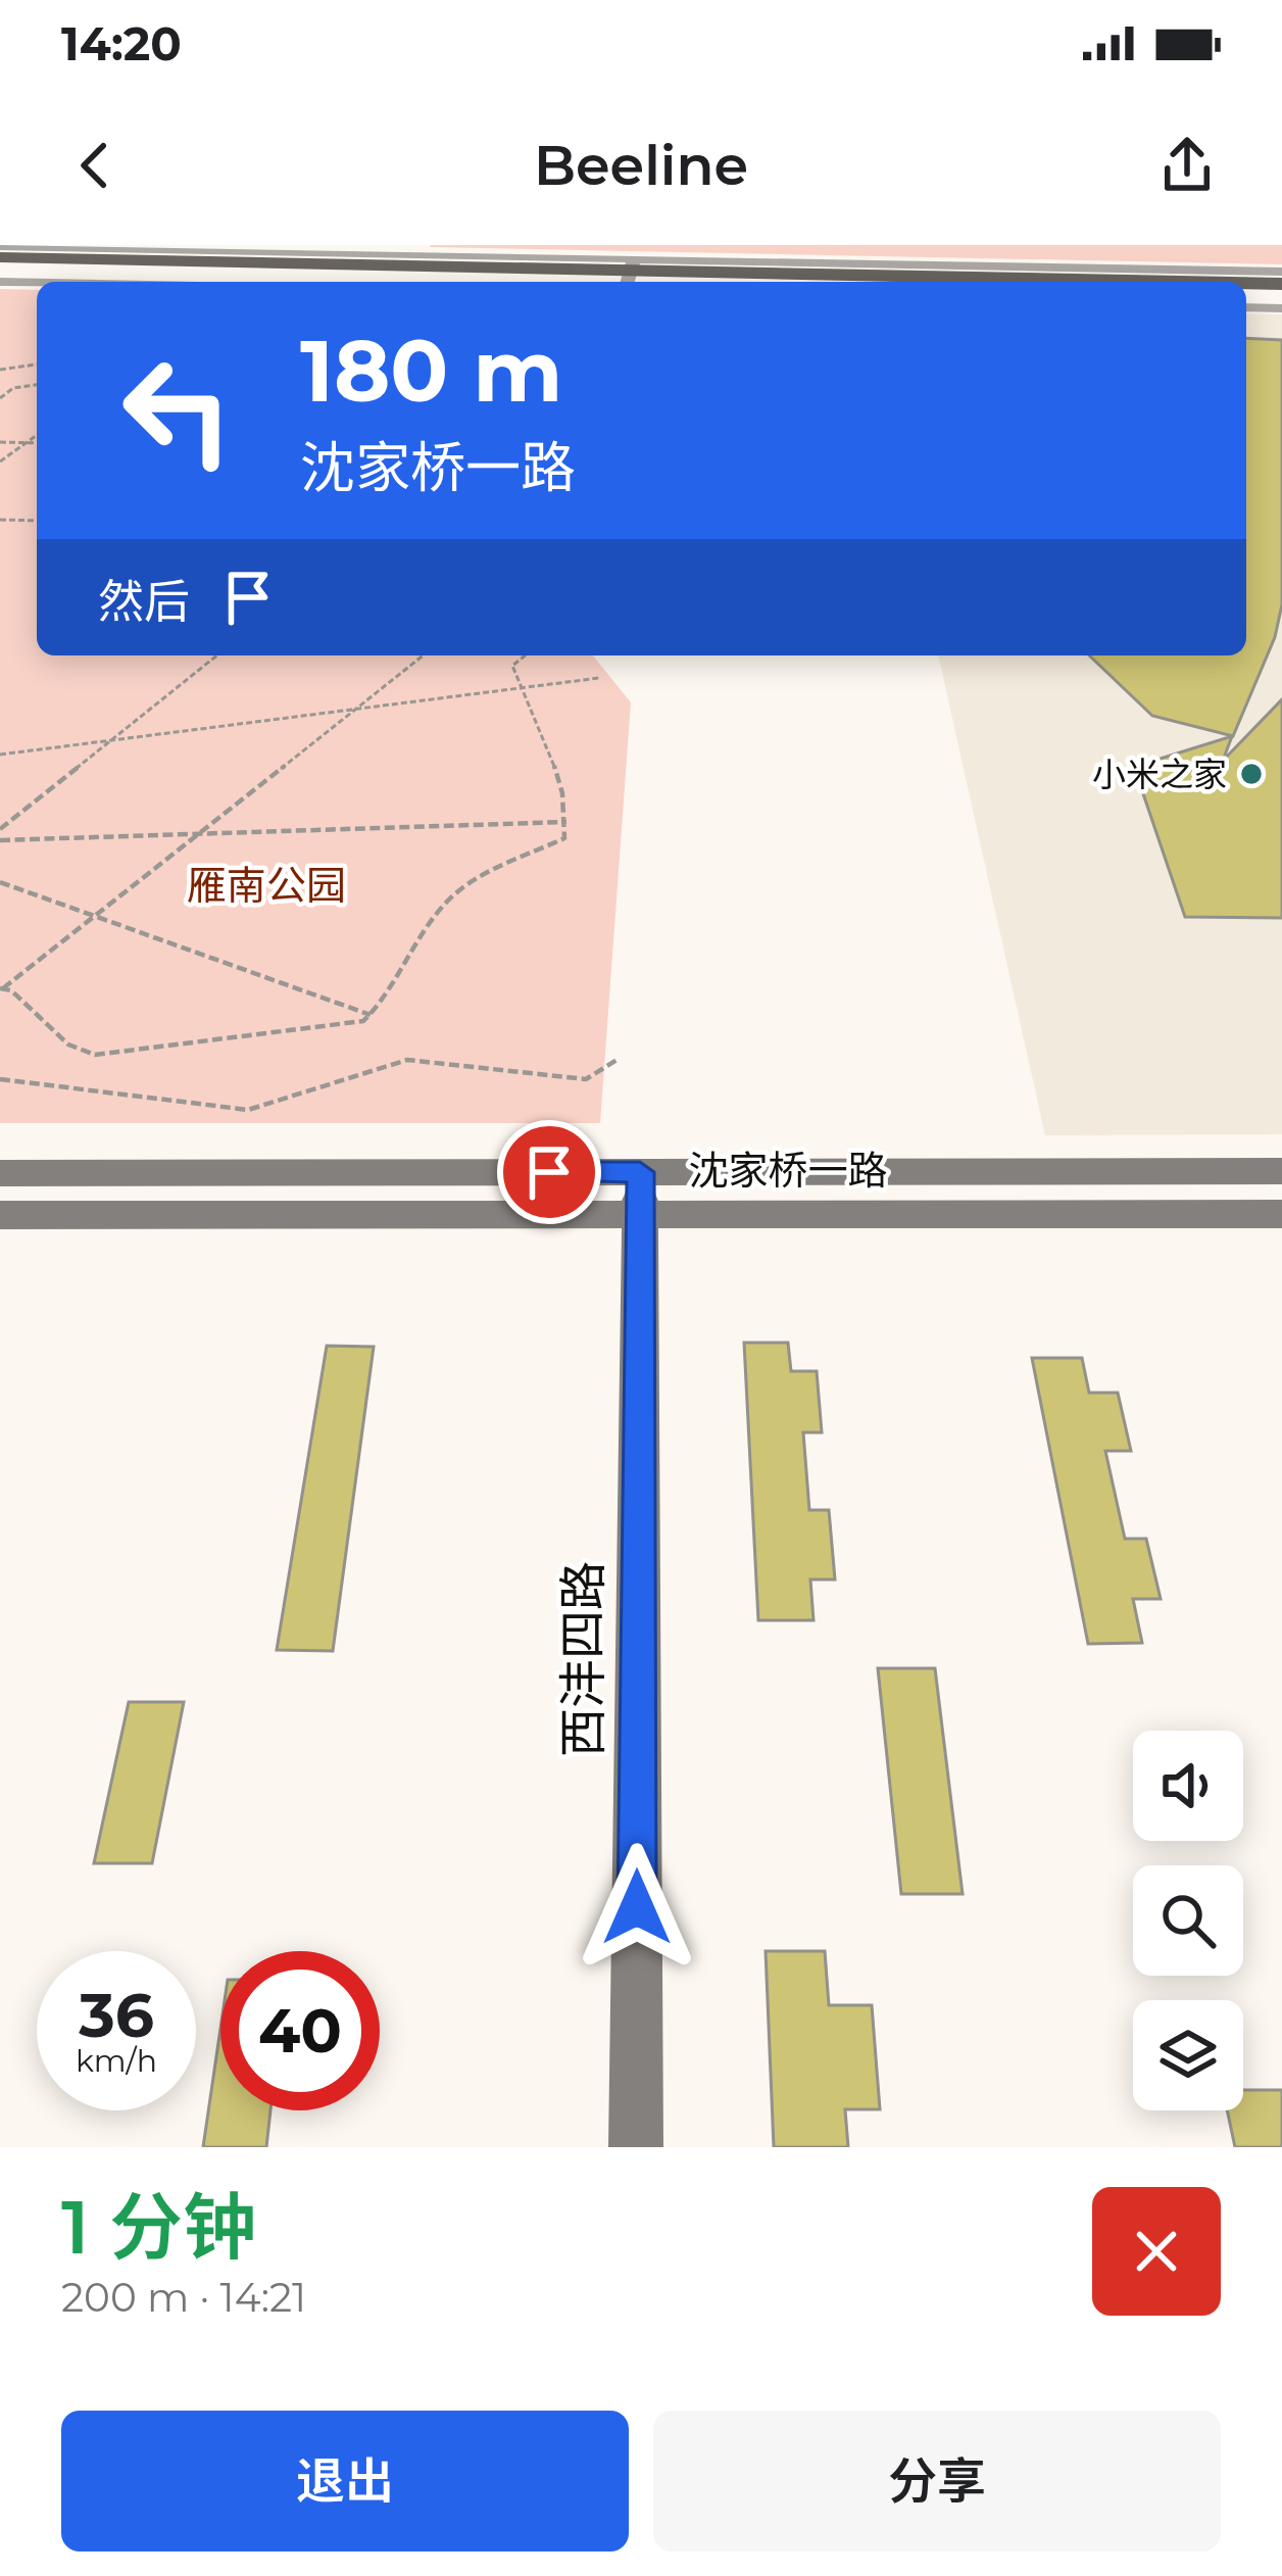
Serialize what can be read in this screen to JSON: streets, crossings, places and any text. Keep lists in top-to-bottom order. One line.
{"streets":{"main road":["沈家桥一路","西沣四路"]},"crossings":[["沈家桥一路","西沣四路"]],"parks":["雁南公园"],"places":["小米之家"],"page":{"status":"14:20","header":"Beeline","turn":["180 m","沈家桥一路"],"then":"然后","speed":"36 km/h","limit":"40","heading":["1 分钟","200 m · 14:21"],"buttons":["退出","分享"]}}
